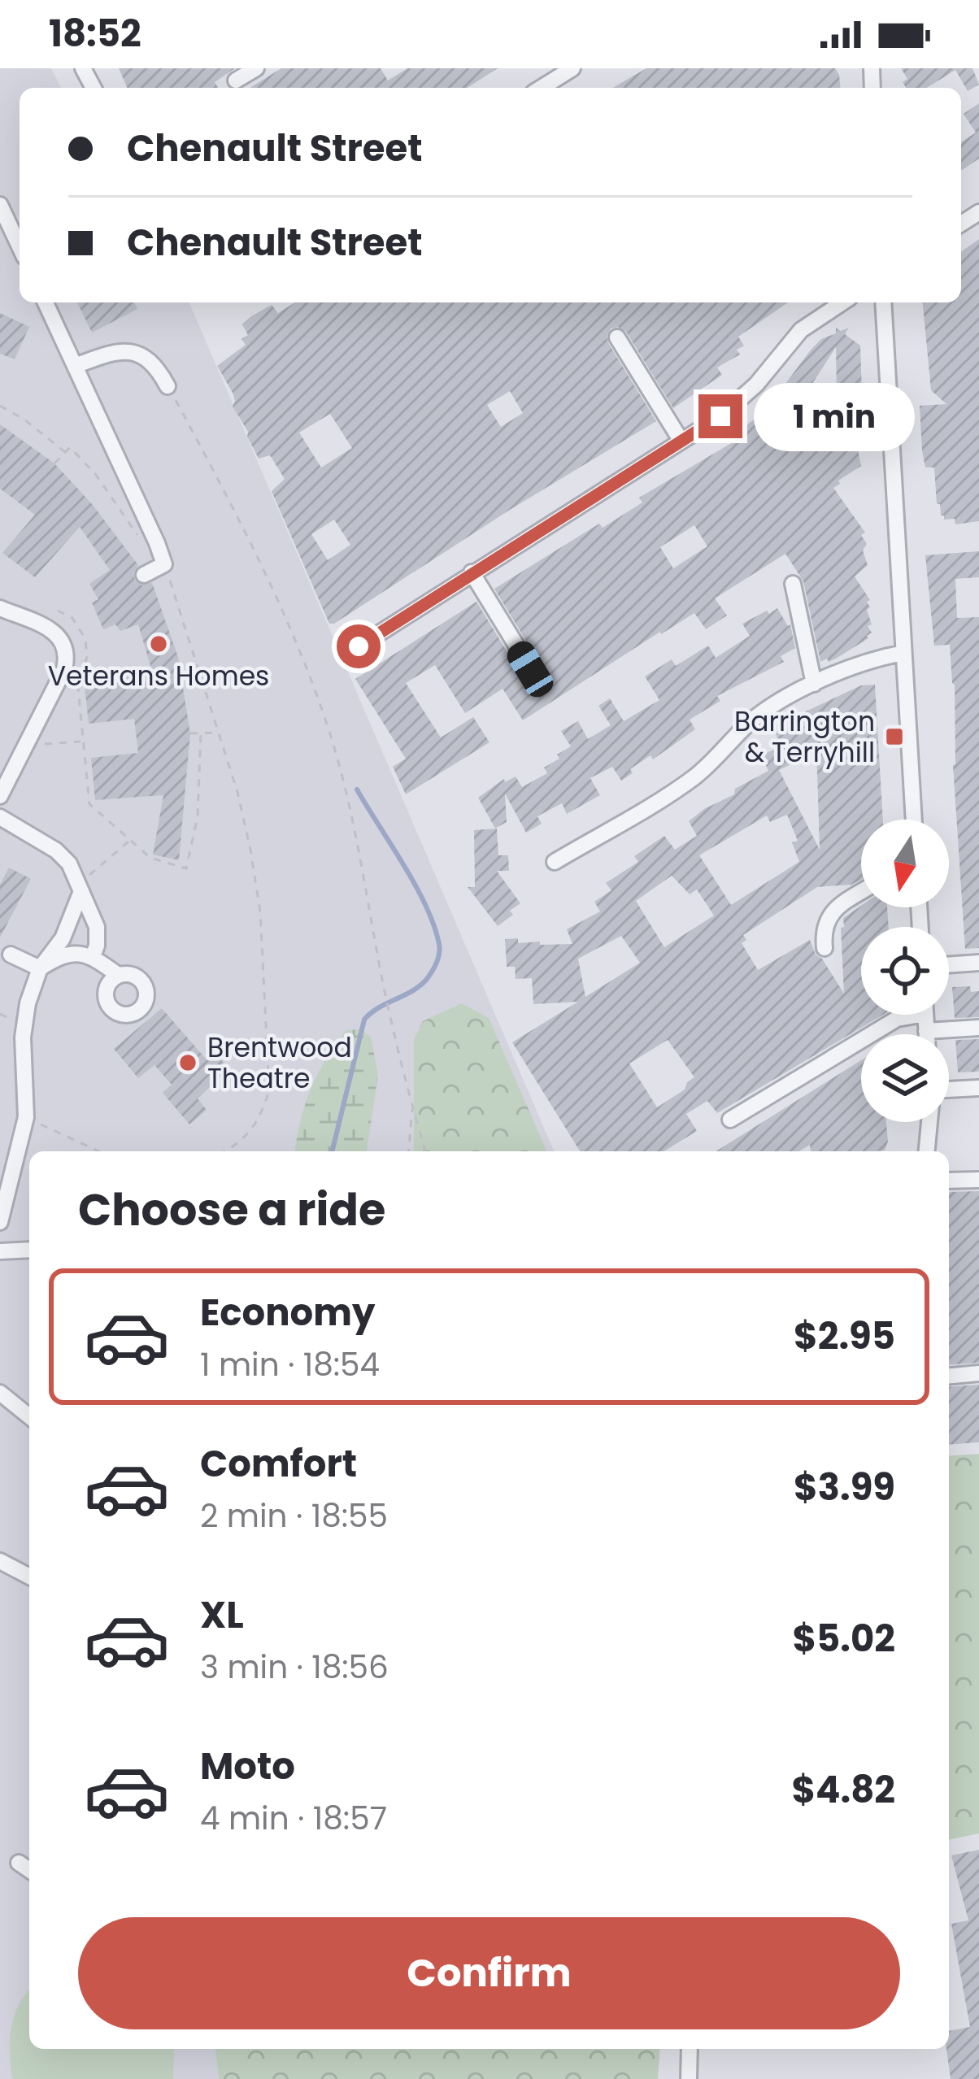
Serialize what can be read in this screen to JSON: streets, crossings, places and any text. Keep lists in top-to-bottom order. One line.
{"places":{"other":["Veterans Homes","Brentwood Theatre"],"transit":["Barrington & Terryhill"]},"north":"bottom","page":{"status":"18:52","banner":["Chenault Street","Chenault Street"],"bubble":"1 min","heading":"Choose a ride","list":[{"name":"Economy","note":"1 min · 18:54","value":"$2.95"},{"name":"Comfort","note":"2 min · 18:55","value":"$3.99"},{"name":"XL","note":"3 min · 18:56","value":"$5.02"},{"name":"Moto","note":"4 min · 18:57","value":"$4.82"}],"buttons":"Confirm"}}
